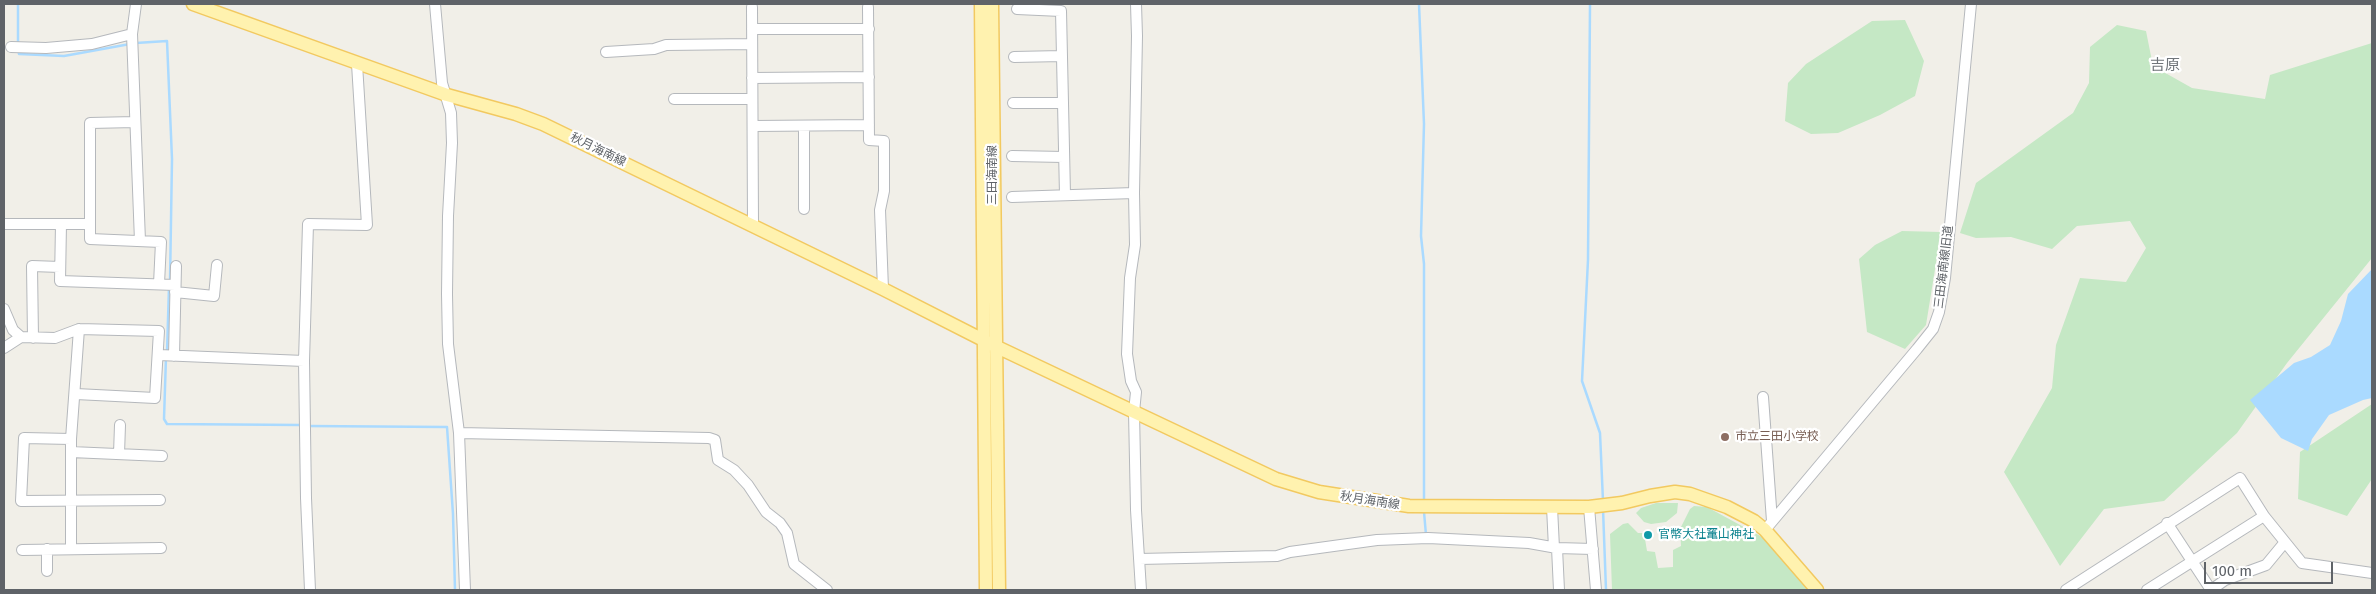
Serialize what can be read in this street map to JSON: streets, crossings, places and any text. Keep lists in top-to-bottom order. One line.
{"streets":{"main road":["秋月海南線","三田海南線"],"street":["三田海南線旧道"]},"crossings":[["秋月海南線","三田海南線"],["秋月海南線","三田海南線旧道"]],"districts":["吉原"],"places":["市立三田小学校","官幣大社竃山神社"],"scale_bar":"100 m"}
